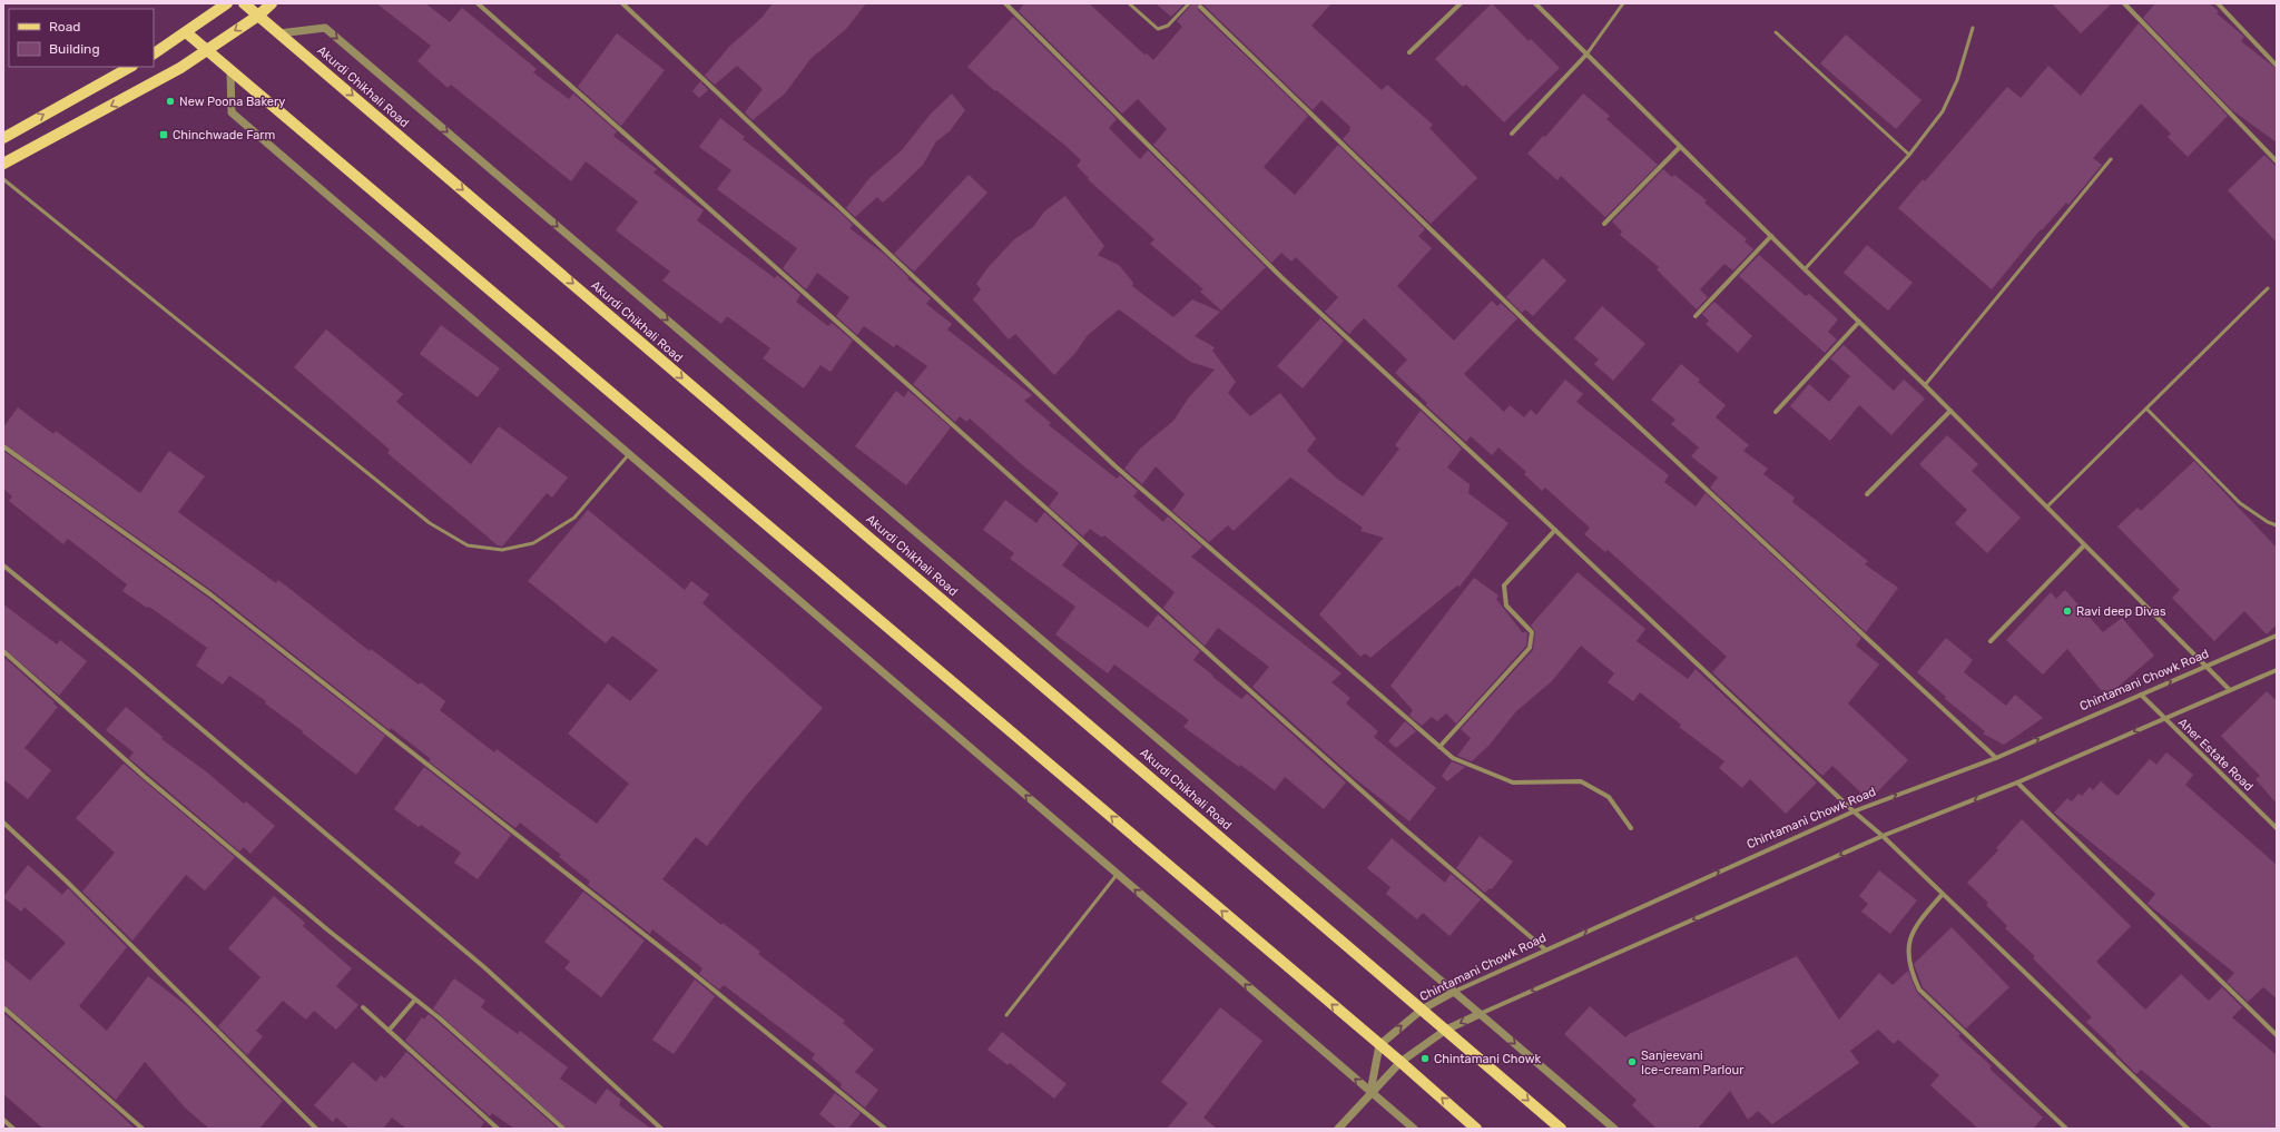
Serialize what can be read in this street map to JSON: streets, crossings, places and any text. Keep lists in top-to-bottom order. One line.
{"streets":{"main road":["Akurdi Chikhali Road"],"street":["Chintamani Chowk Road","Aher Estate Road"]},"crossings":[["Akurdi Chikhali Road","Chintamani Chowk Road"],["Chintamani Chowk Road","Aher Estate Road"]],"places":{"other":["New Poona Bakery","Ravi deep Divas","Chintamani Chowk","Sanjeevani Ice-cream Parlour"],"transit":["Chinchwade Farm"]},"legend":["Road","Building"]}
